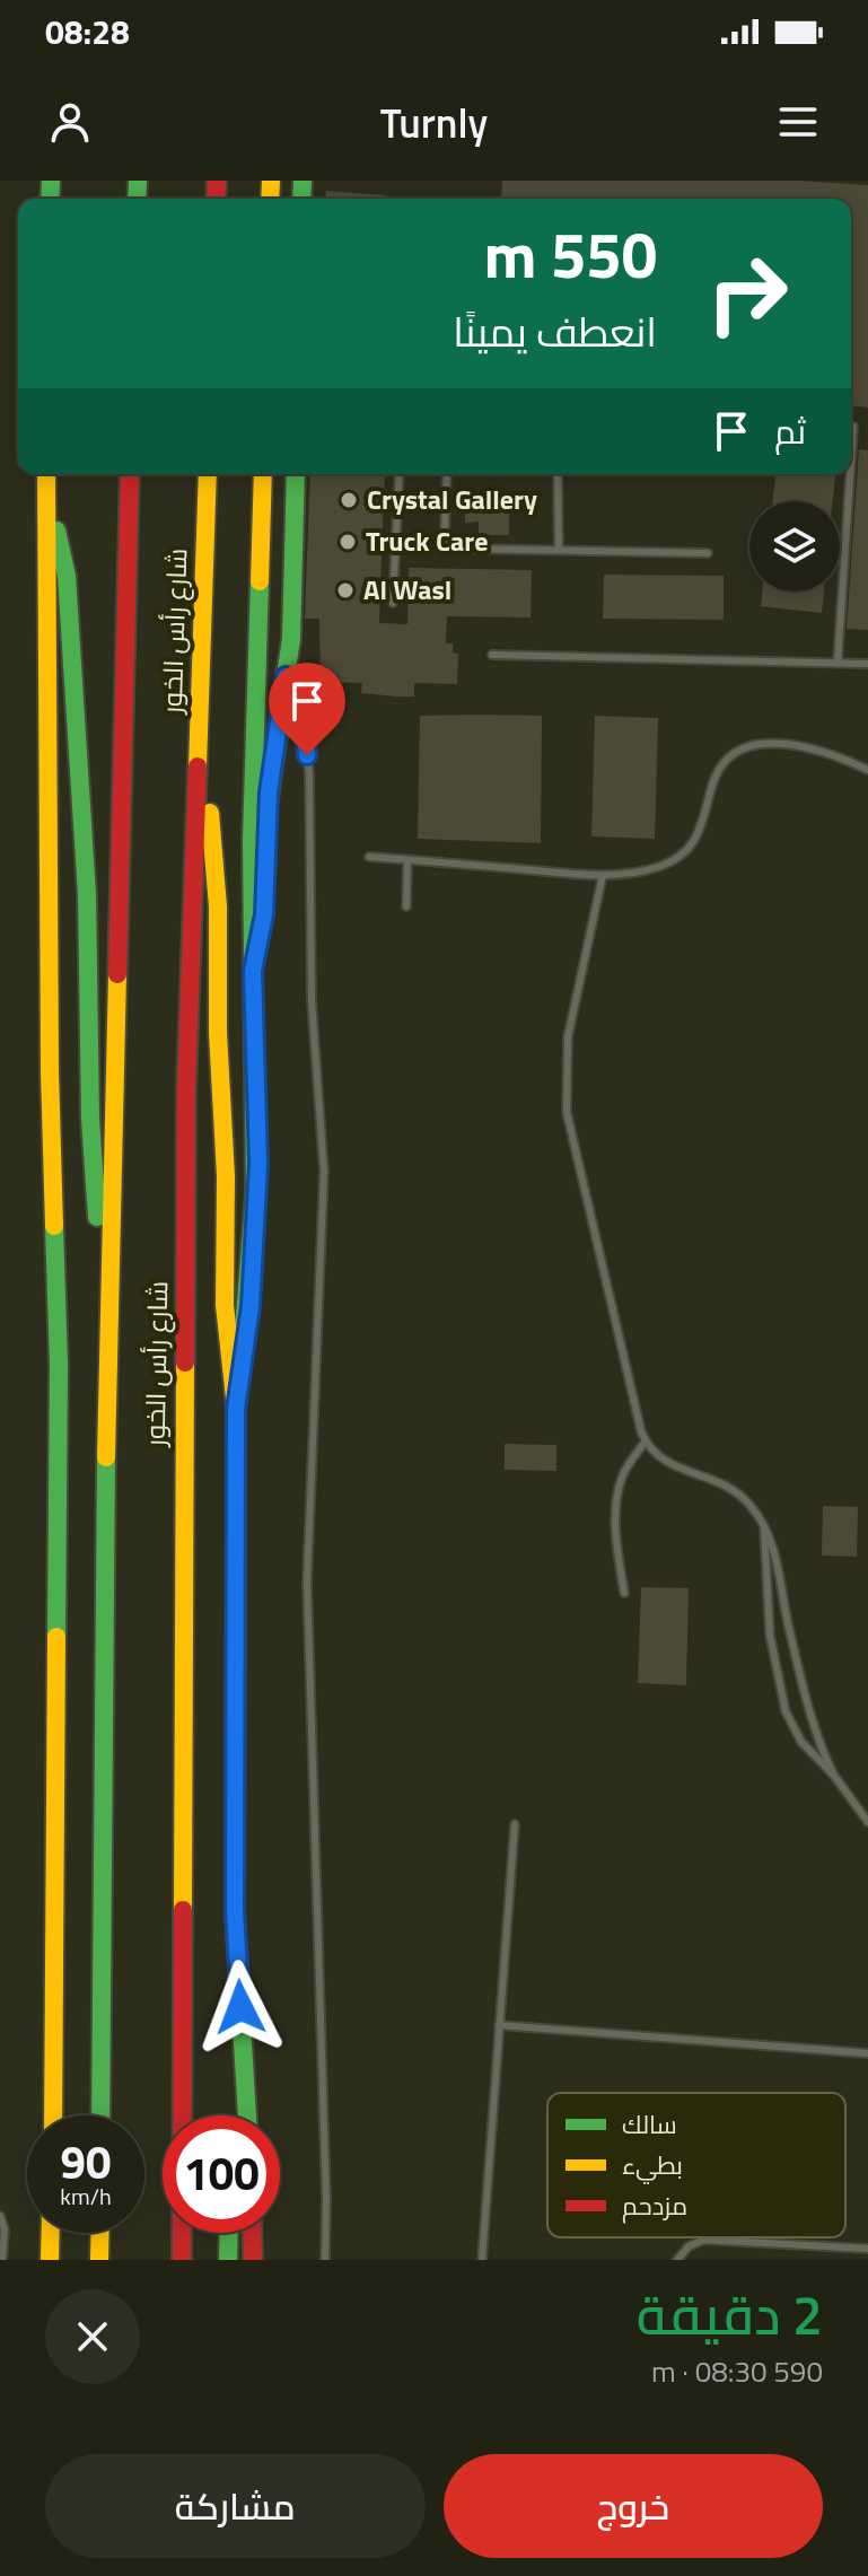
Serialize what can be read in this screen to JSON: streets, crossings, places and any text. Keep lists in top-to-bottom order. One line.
{"streets":{"main road":["شارع رأس الخور"]},"places":["Crystal Gallery","Truck Care","Al Wasl"],"legend":["سالك","بطيء","مزدحم"],"page":{"status":"08:28","header":"Turnly","turn":["550 m","انعطف يمينًا"],"then":"ثم","speed":"90 km/h","limit":"100","heading":["2 دقيقة","590 m · 08:30"],"buttons":["خروج","مشاركة"]}}
